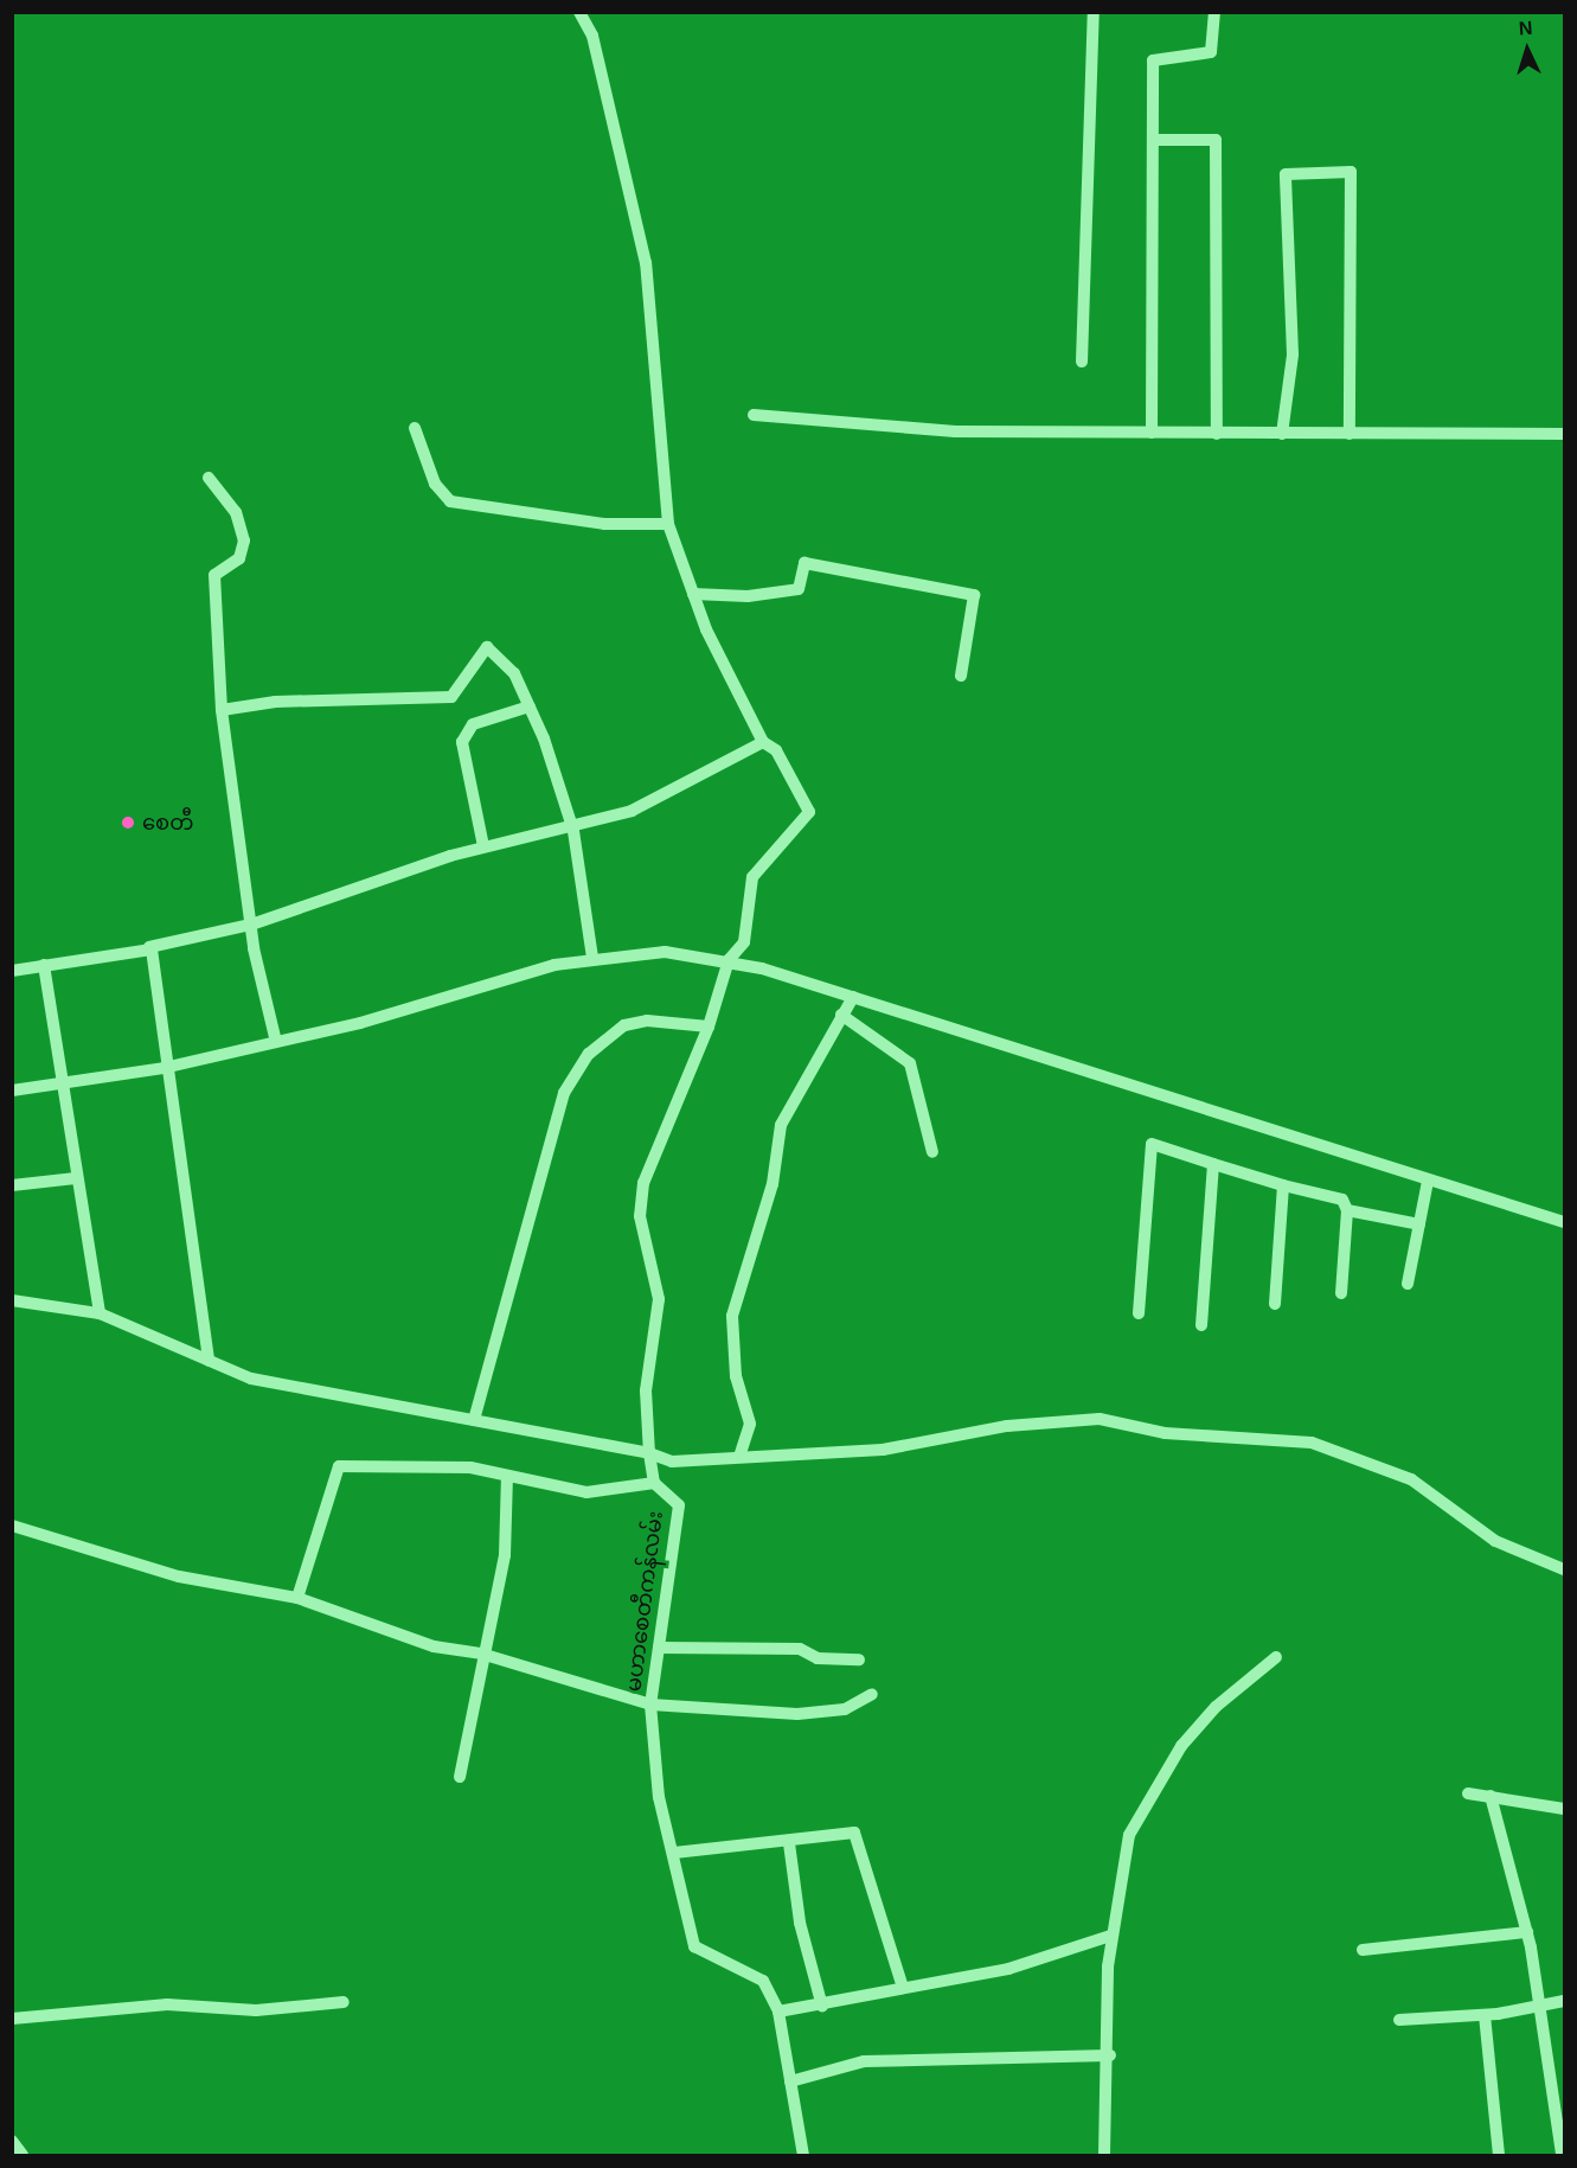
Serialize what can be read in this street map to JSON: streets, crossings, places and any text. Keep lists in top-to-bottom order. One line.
{"streets":{"street":["မဟာစေတီကန်လမ်း"]},"places":["စေတီ"],"north":"top"}
